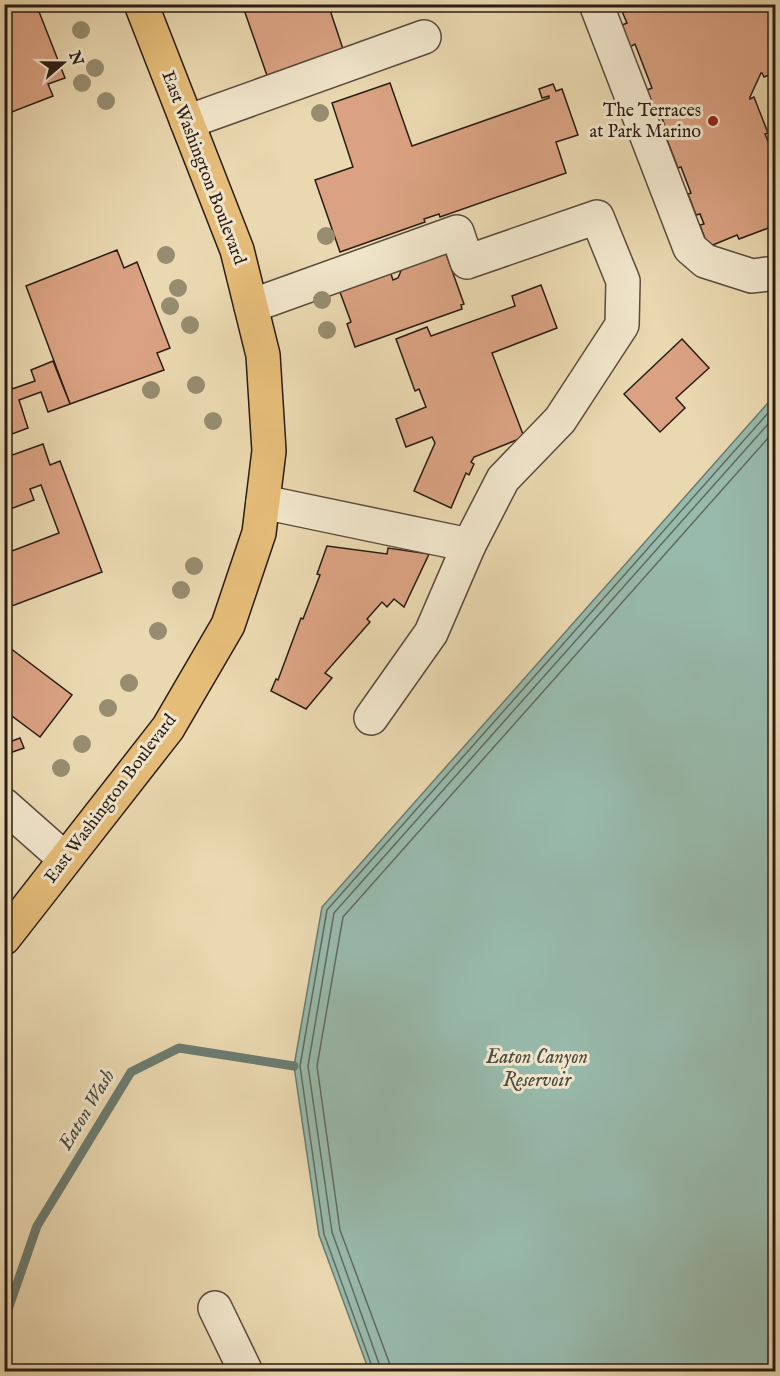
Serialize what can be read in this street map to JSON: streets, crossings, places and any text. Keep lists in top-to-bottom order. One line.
{"streets":{"main road":["East Washington Boulevard"]},"water":["Eaton Canyon Reservoir","Eaton Wash"],"places":["The Terraces at Park Marino"],"north":"right"}
